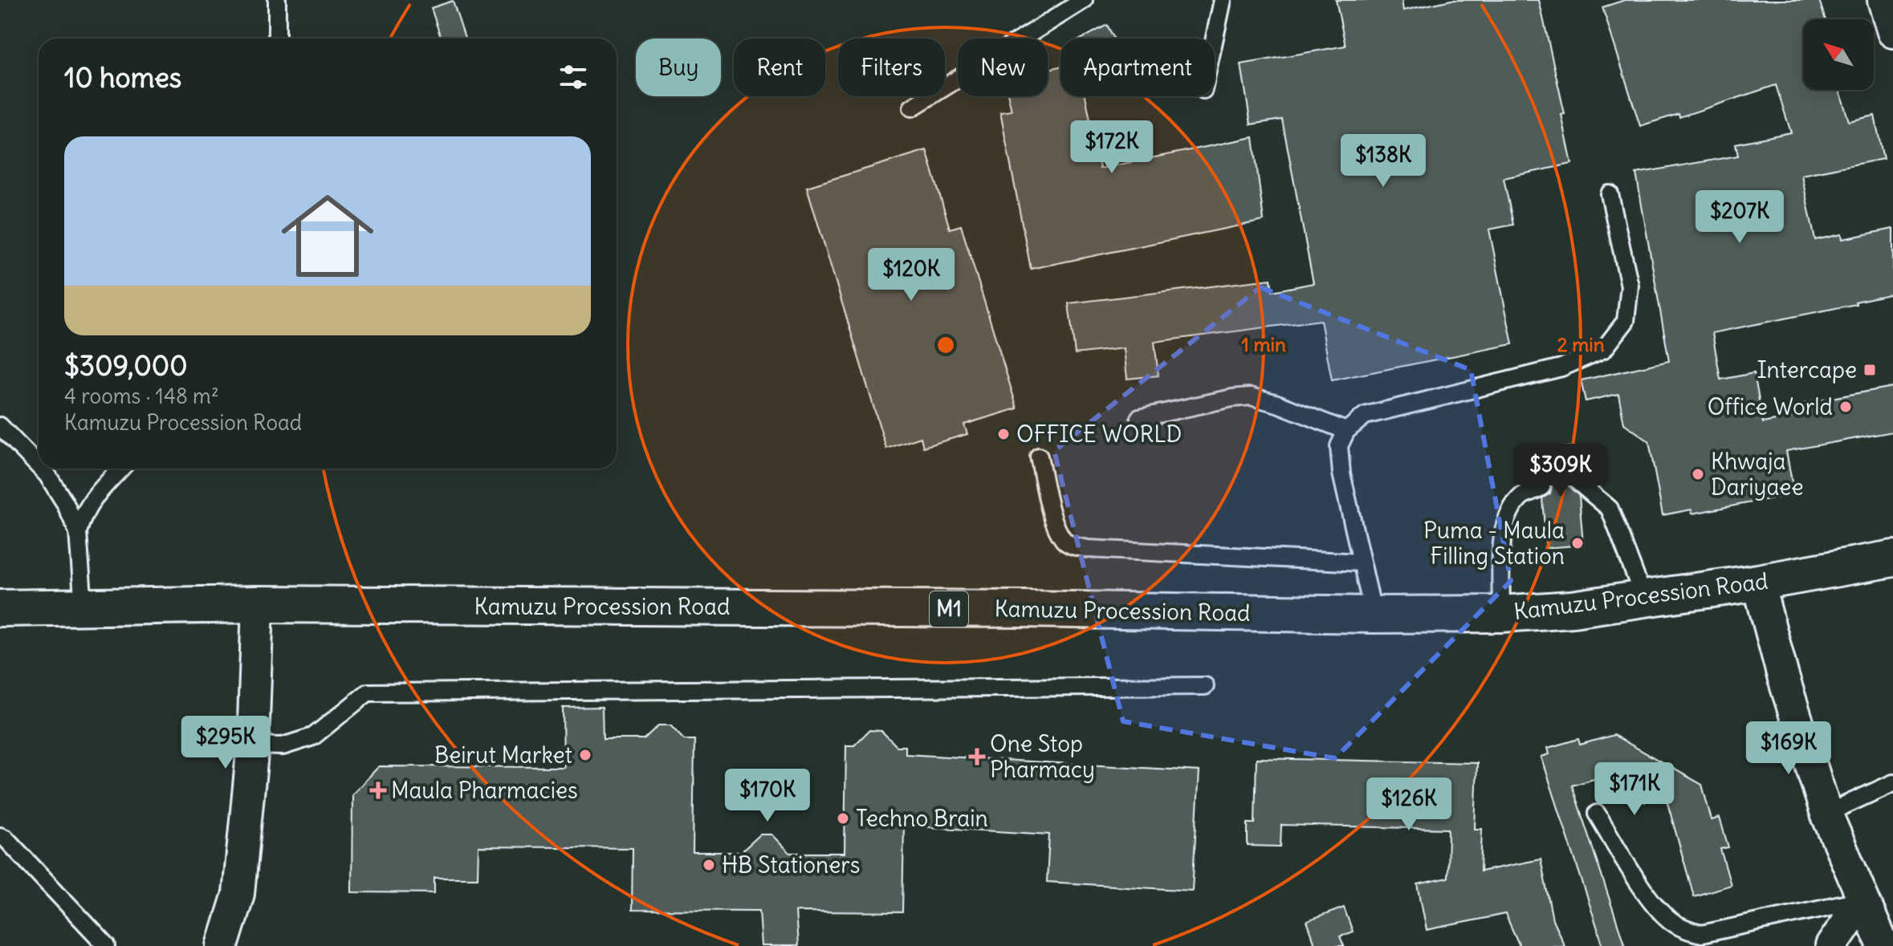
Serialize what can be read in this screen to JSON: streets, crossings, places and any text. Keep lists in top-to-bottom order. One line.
{"streets":{"highway":["Kamuzu Procession Road","M1"]},"places":{"transit":["Intercape"],"other":["Office World","OFFICE WORLD","Khwaja Dariyaee","Puma - Maula Filling Station","Beirut Market","Techno Brain","HB Stationers"],"health":["One Stop Pharmacy","Maula Pharmacies"]},"north":"top left","page":{"chip":["Buy","Rent","Filters","New","Apartment"],"heading":"10 homes","list":[{"name":"$309,000","note":"4 rooms · 148 m² · Kamuzu Procession Road"}],"price":["$172K","$138K","$207K","$120K","$309K","$295K","$169K","$171K","$170K","$126K"]},"rings":["1 min","2 min"]}
